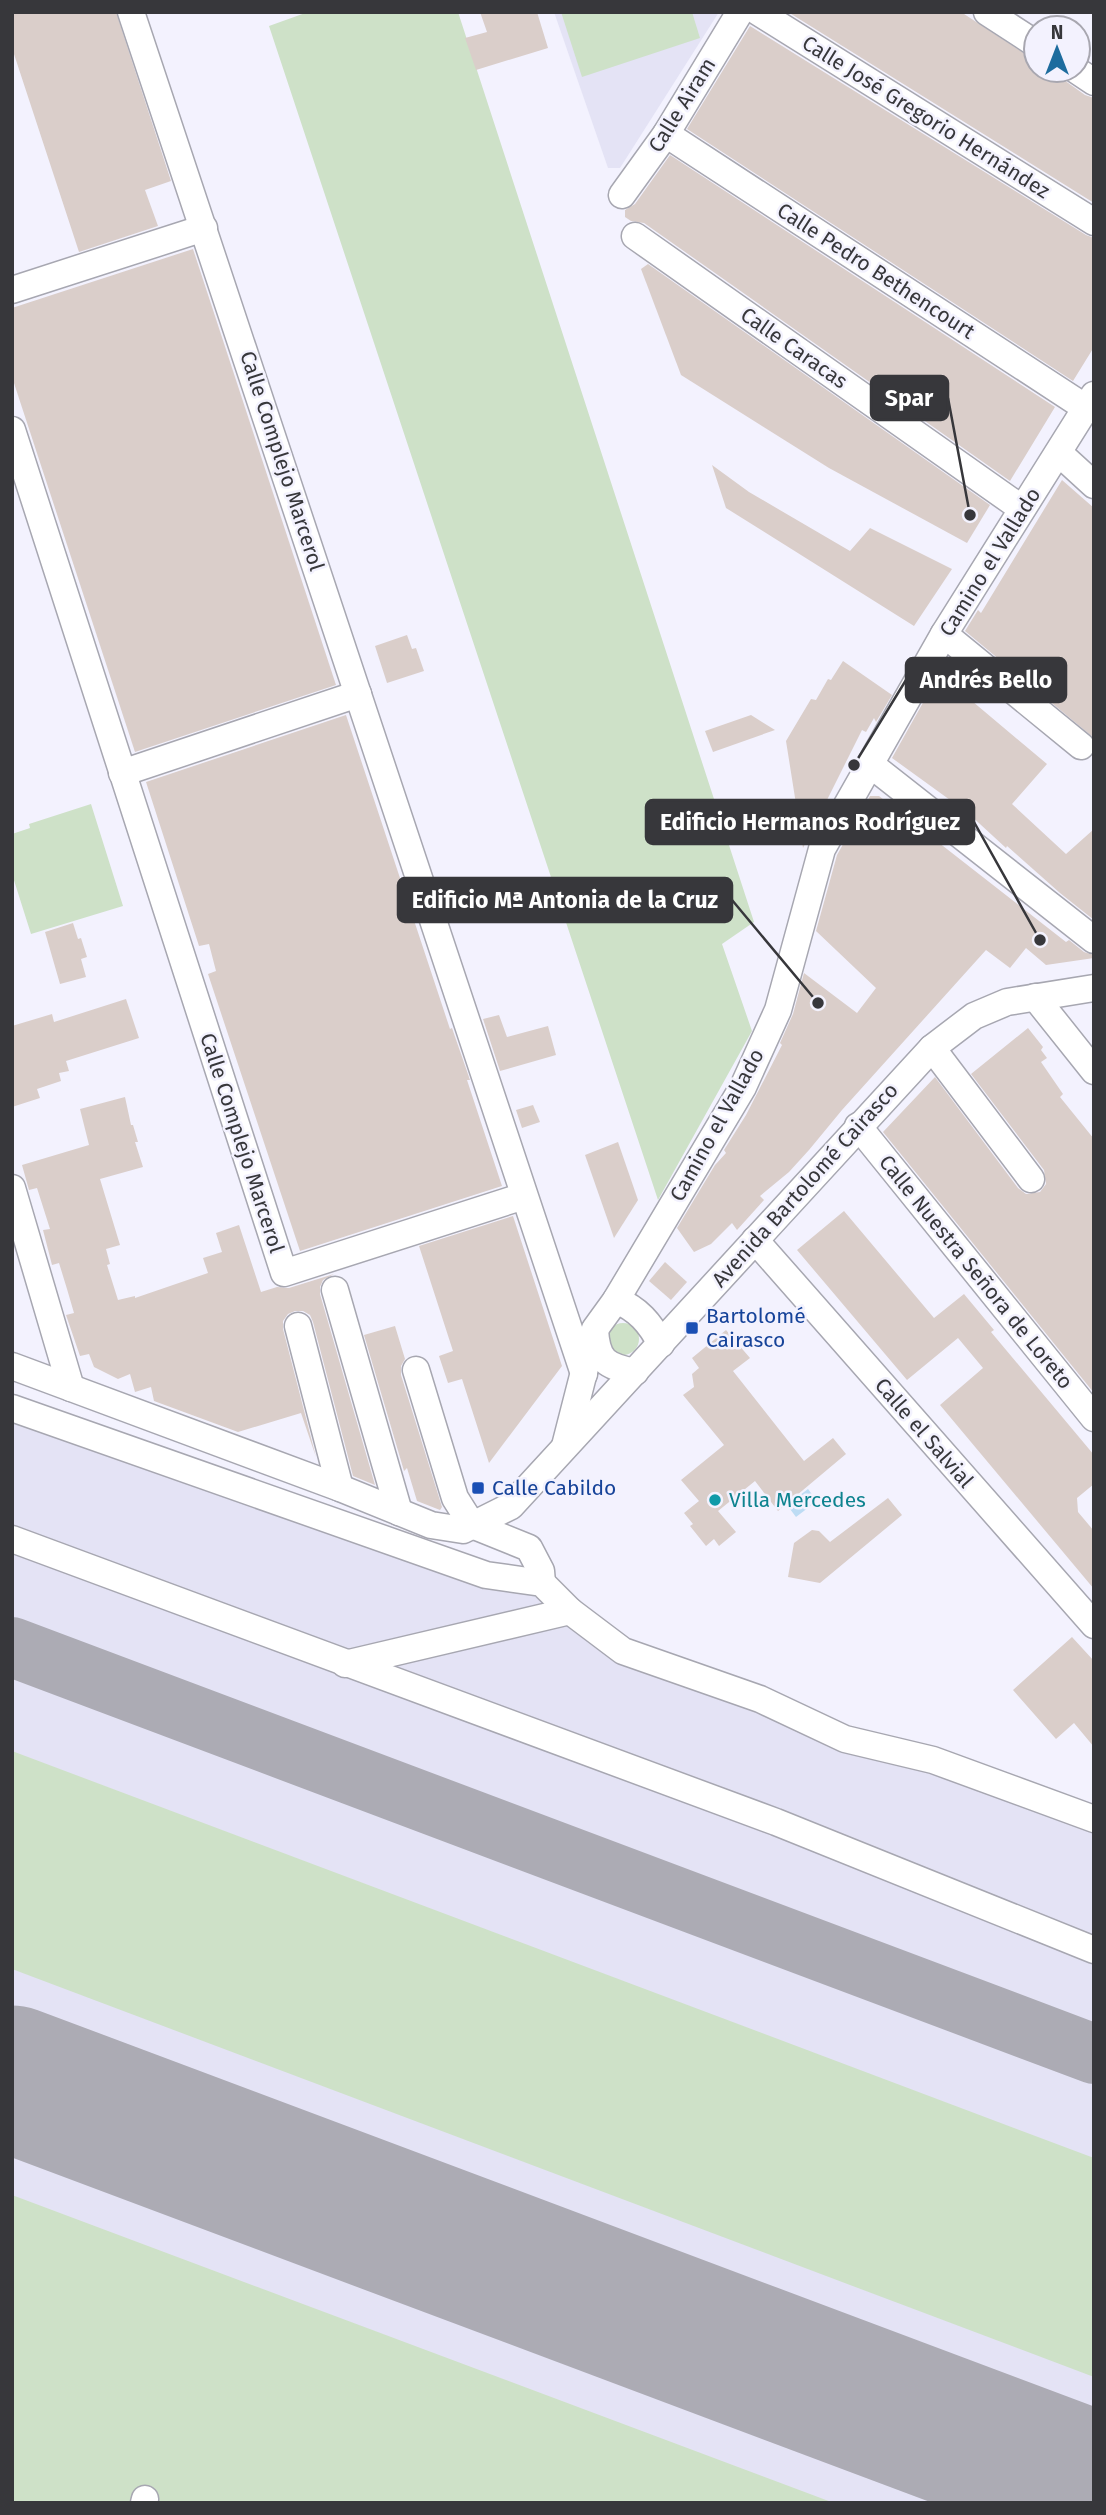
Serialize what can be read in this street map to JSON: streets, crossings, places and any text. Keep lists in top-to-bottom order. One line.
{"streets":{"street":["Calle Airam","Calle José Gregorio Hernández","Calle Pedro Bethencourt","Calle Caracas","Calle Complejo Marcerol","Camino el Vallado","Avenida Bartolomé Cairasco","Calle Nuestra Señora de Loreto","Calle el Salvial"]},"crossings":[["Calle Airam","Calle Pedro Bethencourt"],["Calle Pedro Bethencourt","Camino el Vallado"],["Calle Caracas","Camino el Vallado"],["Calle Complejo Marcerol","Camino el Vallado"],["Camino el Vallado","Avenida Bartolomé Cairasco"],["Avenida Bartolomé Cairasco","Calle Nuestra Señora de Loreto"],["Avenida Bartolomé Cairasco","Calle el Salvial"]],"places":{"other":["Spar","Andrés Bello","Edificio Hermanos Rodríguez","Edificio Mª Antonia de la Cruz","Villa Mercedes"],"transit":["Bartolomé Cairasco","Calle Cabildo"]},"north":"top"}
